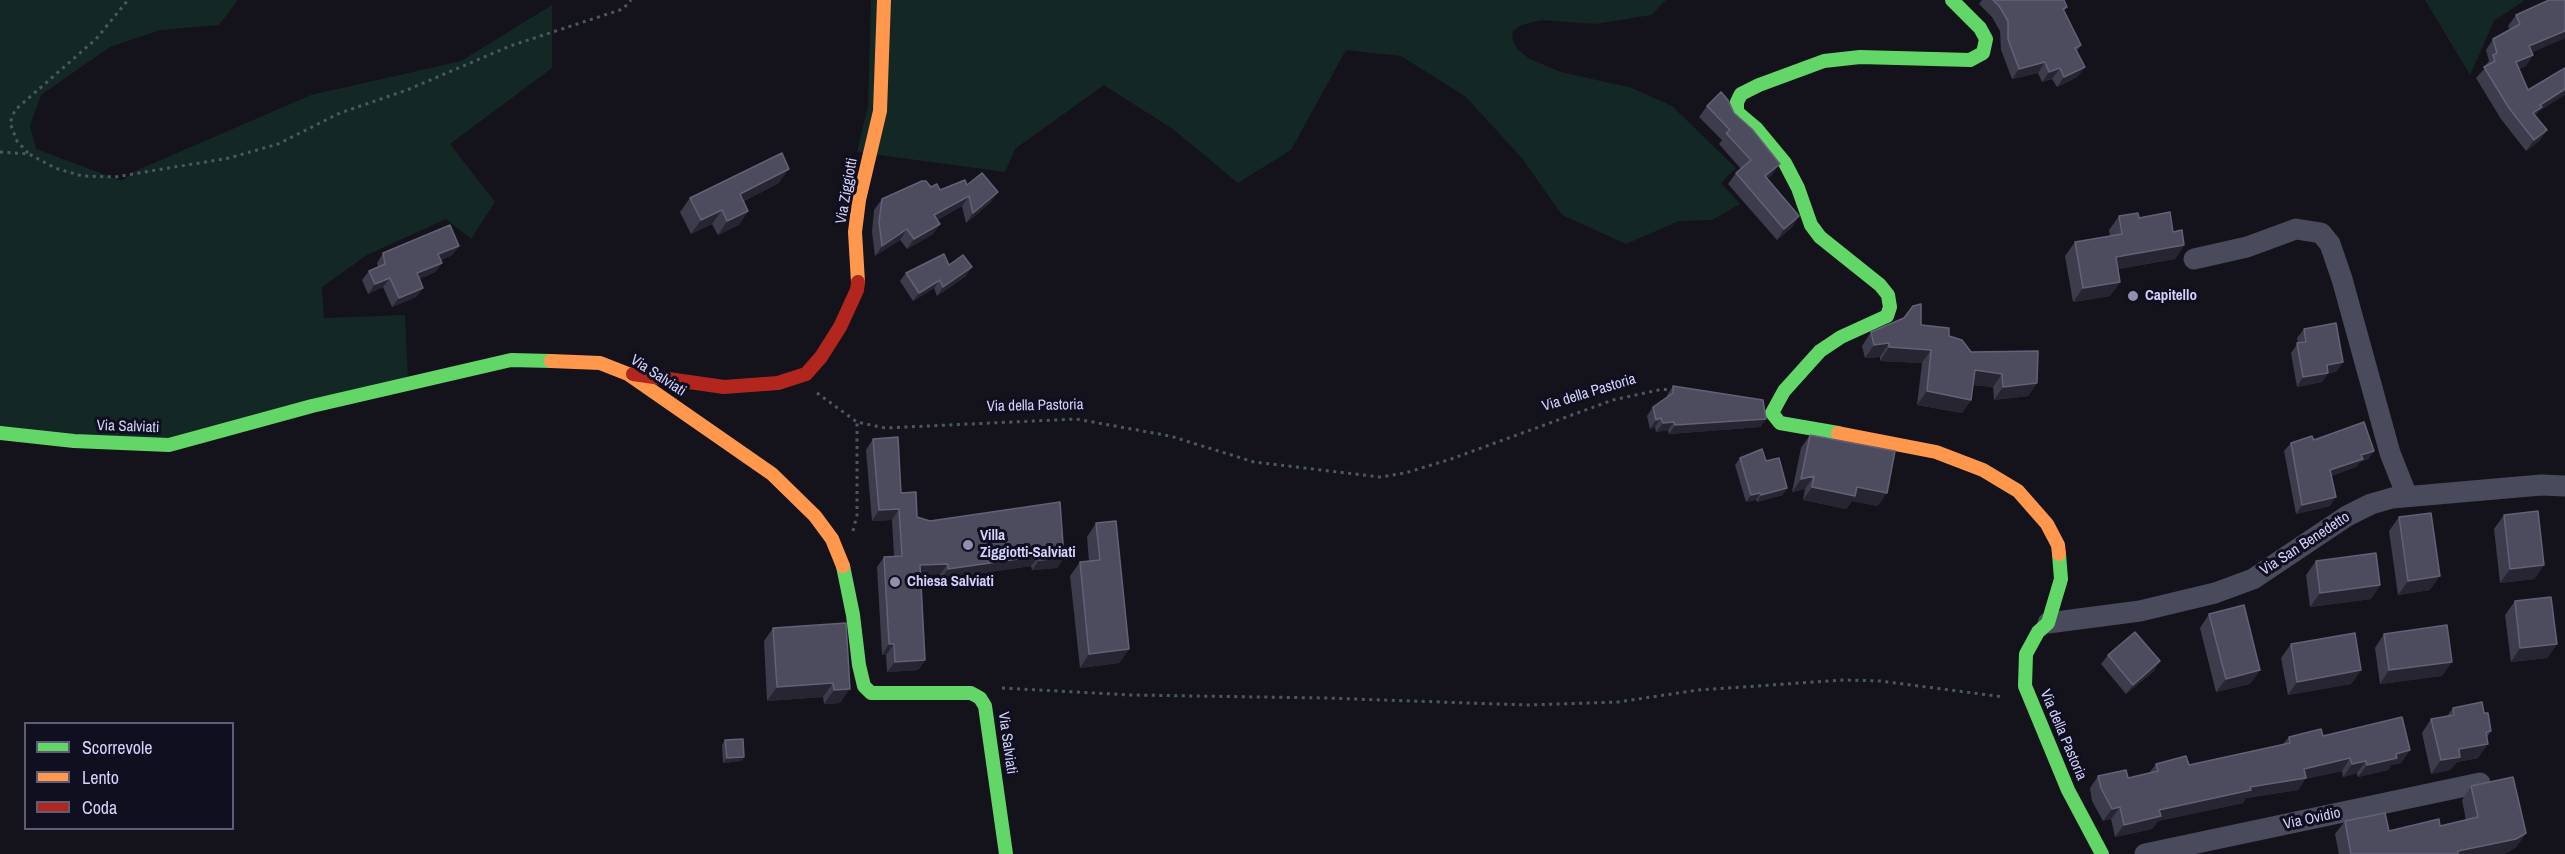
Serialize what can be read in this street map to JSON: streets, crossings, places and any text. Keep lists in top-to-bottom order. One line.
{"streets":{"street":["Via Ziggiotti","Via Salviati","Via della Pastoria","Via San Benedetto","Via Ovidio"]},"crossings":[["Via della Pastoria","Via San Benedetto"]],"places":["Capitello","Villa Ziggiotti-Salviati","Chiesa Salviati"],"legend":["Scorrevole","Lento","Coda"]}
